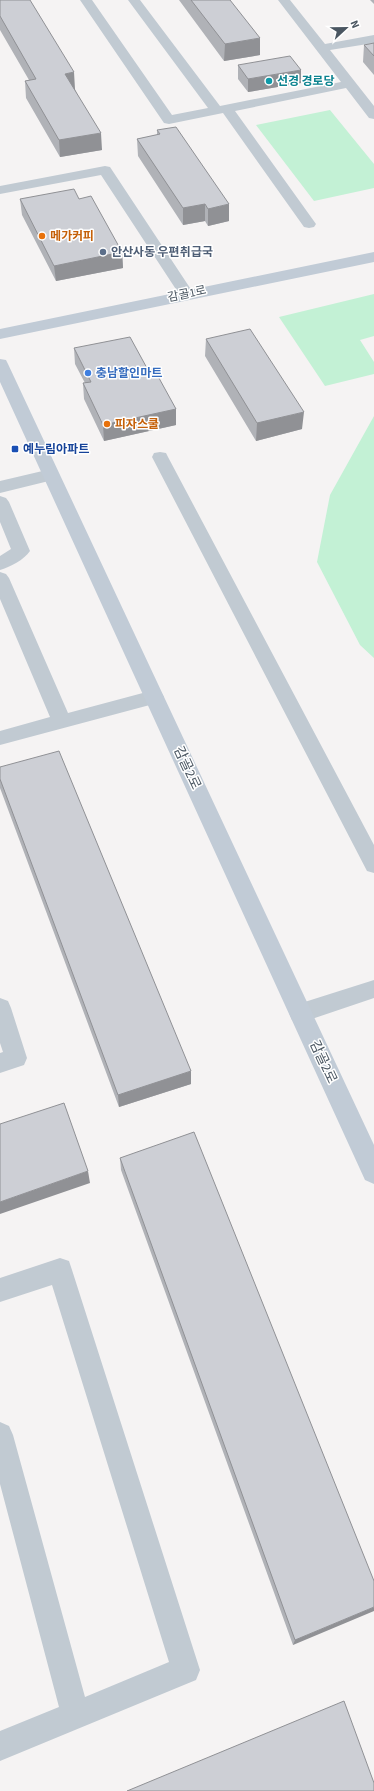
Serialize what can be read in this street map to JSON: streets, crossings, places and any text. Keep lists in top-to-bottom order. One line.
{"streets":{"street":["감골1로","감골2로"]},"places":{"other":["선경 경로당","메가커피","안산사동 우편취급국","충남할인마트","피자스쿨"],"transit":["예누림아파트"]},"north":"right"}
